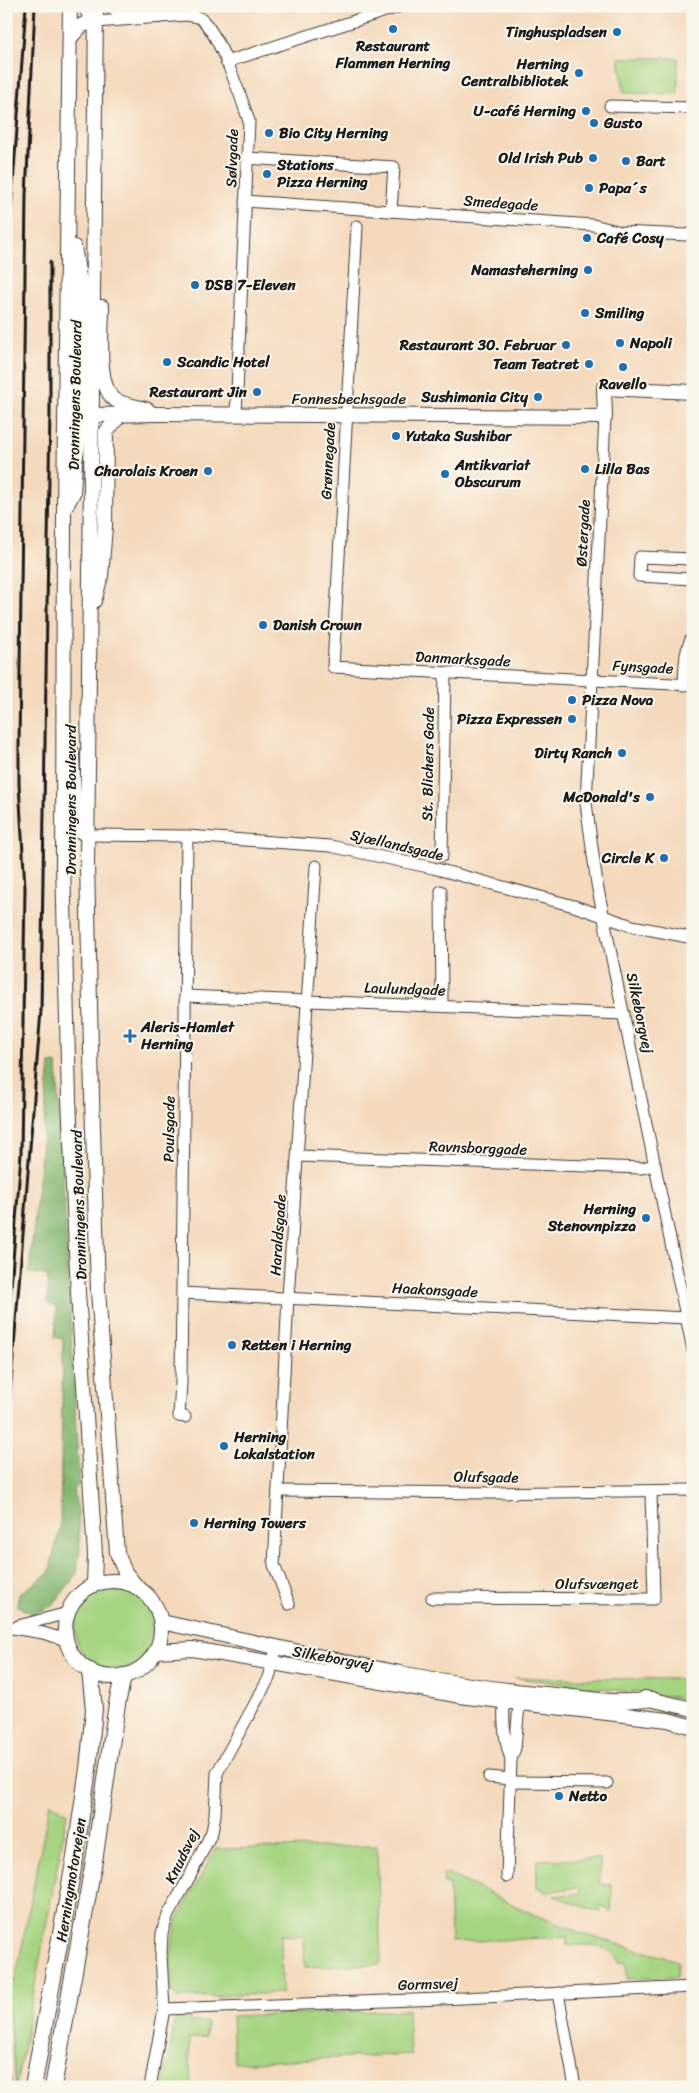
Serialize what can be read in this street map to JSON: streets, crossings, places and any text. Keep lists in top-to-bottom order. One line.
{"streets":{"highway":["Herningmotorvejen"],"main road":["Dronningens Boulevard","Fonnesbechsgade","Østergade","Silkeborgvej"],"street":["Sølvgade","Smedegade","Grønnegade","Danmarksgade","Fynsgade","St. Blichers Gade","Sjællandsgade","Laulundgade","Poulsgade","Ravnsborggade","Haraldsgade","Haakonsgade","Olufsgade","Olufsvænget","Knudsvej","Gormsvej"]},"crossings":[["Sølvgade","Smedegade"],["Sølvgade","Dronningens Boulevard"],["Sølvgade","Fonnesbechsgade"],["Dronningens Boulevard","Fonnesbechsgade"],["Dronningens Boulevard","Sjællandsgade"],["Dronningens Boulevard","Silkeborgvej"],["Dronningens Boulevard","Herningmotorvejen"],["Fonnesbechsgade","Grønnegade"],["Fonnesbechsgade","Østergade"],["Grønnegade","Danmarksgade"],["Østergade","Danmarksgade"],["Østergade","Fynsgade"],["Østergade","Silkeborgvej"],["Danmarksgade","Fynsgade"],["Danmarksgade","St. Blichers Gade"],["Danmarksgade","Silkeborgvej"],["Fynsgade","Silkeborgvej"],["Sjællandsgade","Silkeborgvej"],["Sjællandsgade","Poulsgade"],["Laulundgade","Silkeborgvej"],["Laulundgade","Poulsgade"],["Laulundgade","Haraldsgade"],["Silkeborgvej","Ravnsborggade"],["Silkeborgvej","Haakonsgade"],["Silkeborgvej","Knudsvej"],["Silkeborgvej","Herningmotorvejen"],["Poulsgade","Haakonsgade"],["Ravnsborggade","Haraldsgade"],["Haraldsgade","Haakonsgade"],["Haraldsgade","Olufsgade"],["Olufsgade","Olufsvænget"],["Knudsvej","Gormsvej"]],"places":{"other":["Restaurant Flammen Herning","Tinghuspladsen","Herning Centralbibliotek","U-café Herning","Gusto","Bio City Herning","Old Irish Pub","Bart","Stations Pizza Herning","Papa´s","Café Cosy","Namasteherning","DSB 7-Eleven","Smiling","Napoli","Restaurant 30. Februar","Scandic Hotel","Team Teatret","Ravello","Restaurant Jin","Sushimania City","Yutaka Sushibar","Lilla Bas","Charolais Kroen","Antikvariat Obscurum","Danish Crown","Pizza Nova","Pizza Expressen","Dirty Ranch","McDonald's","Circle K","Herning Stenovnpizza","Retten i Herning","Herning Lokalstation","Herning Towers","Netto"],"health":["Aleris-Hamlet Herning"]}}
